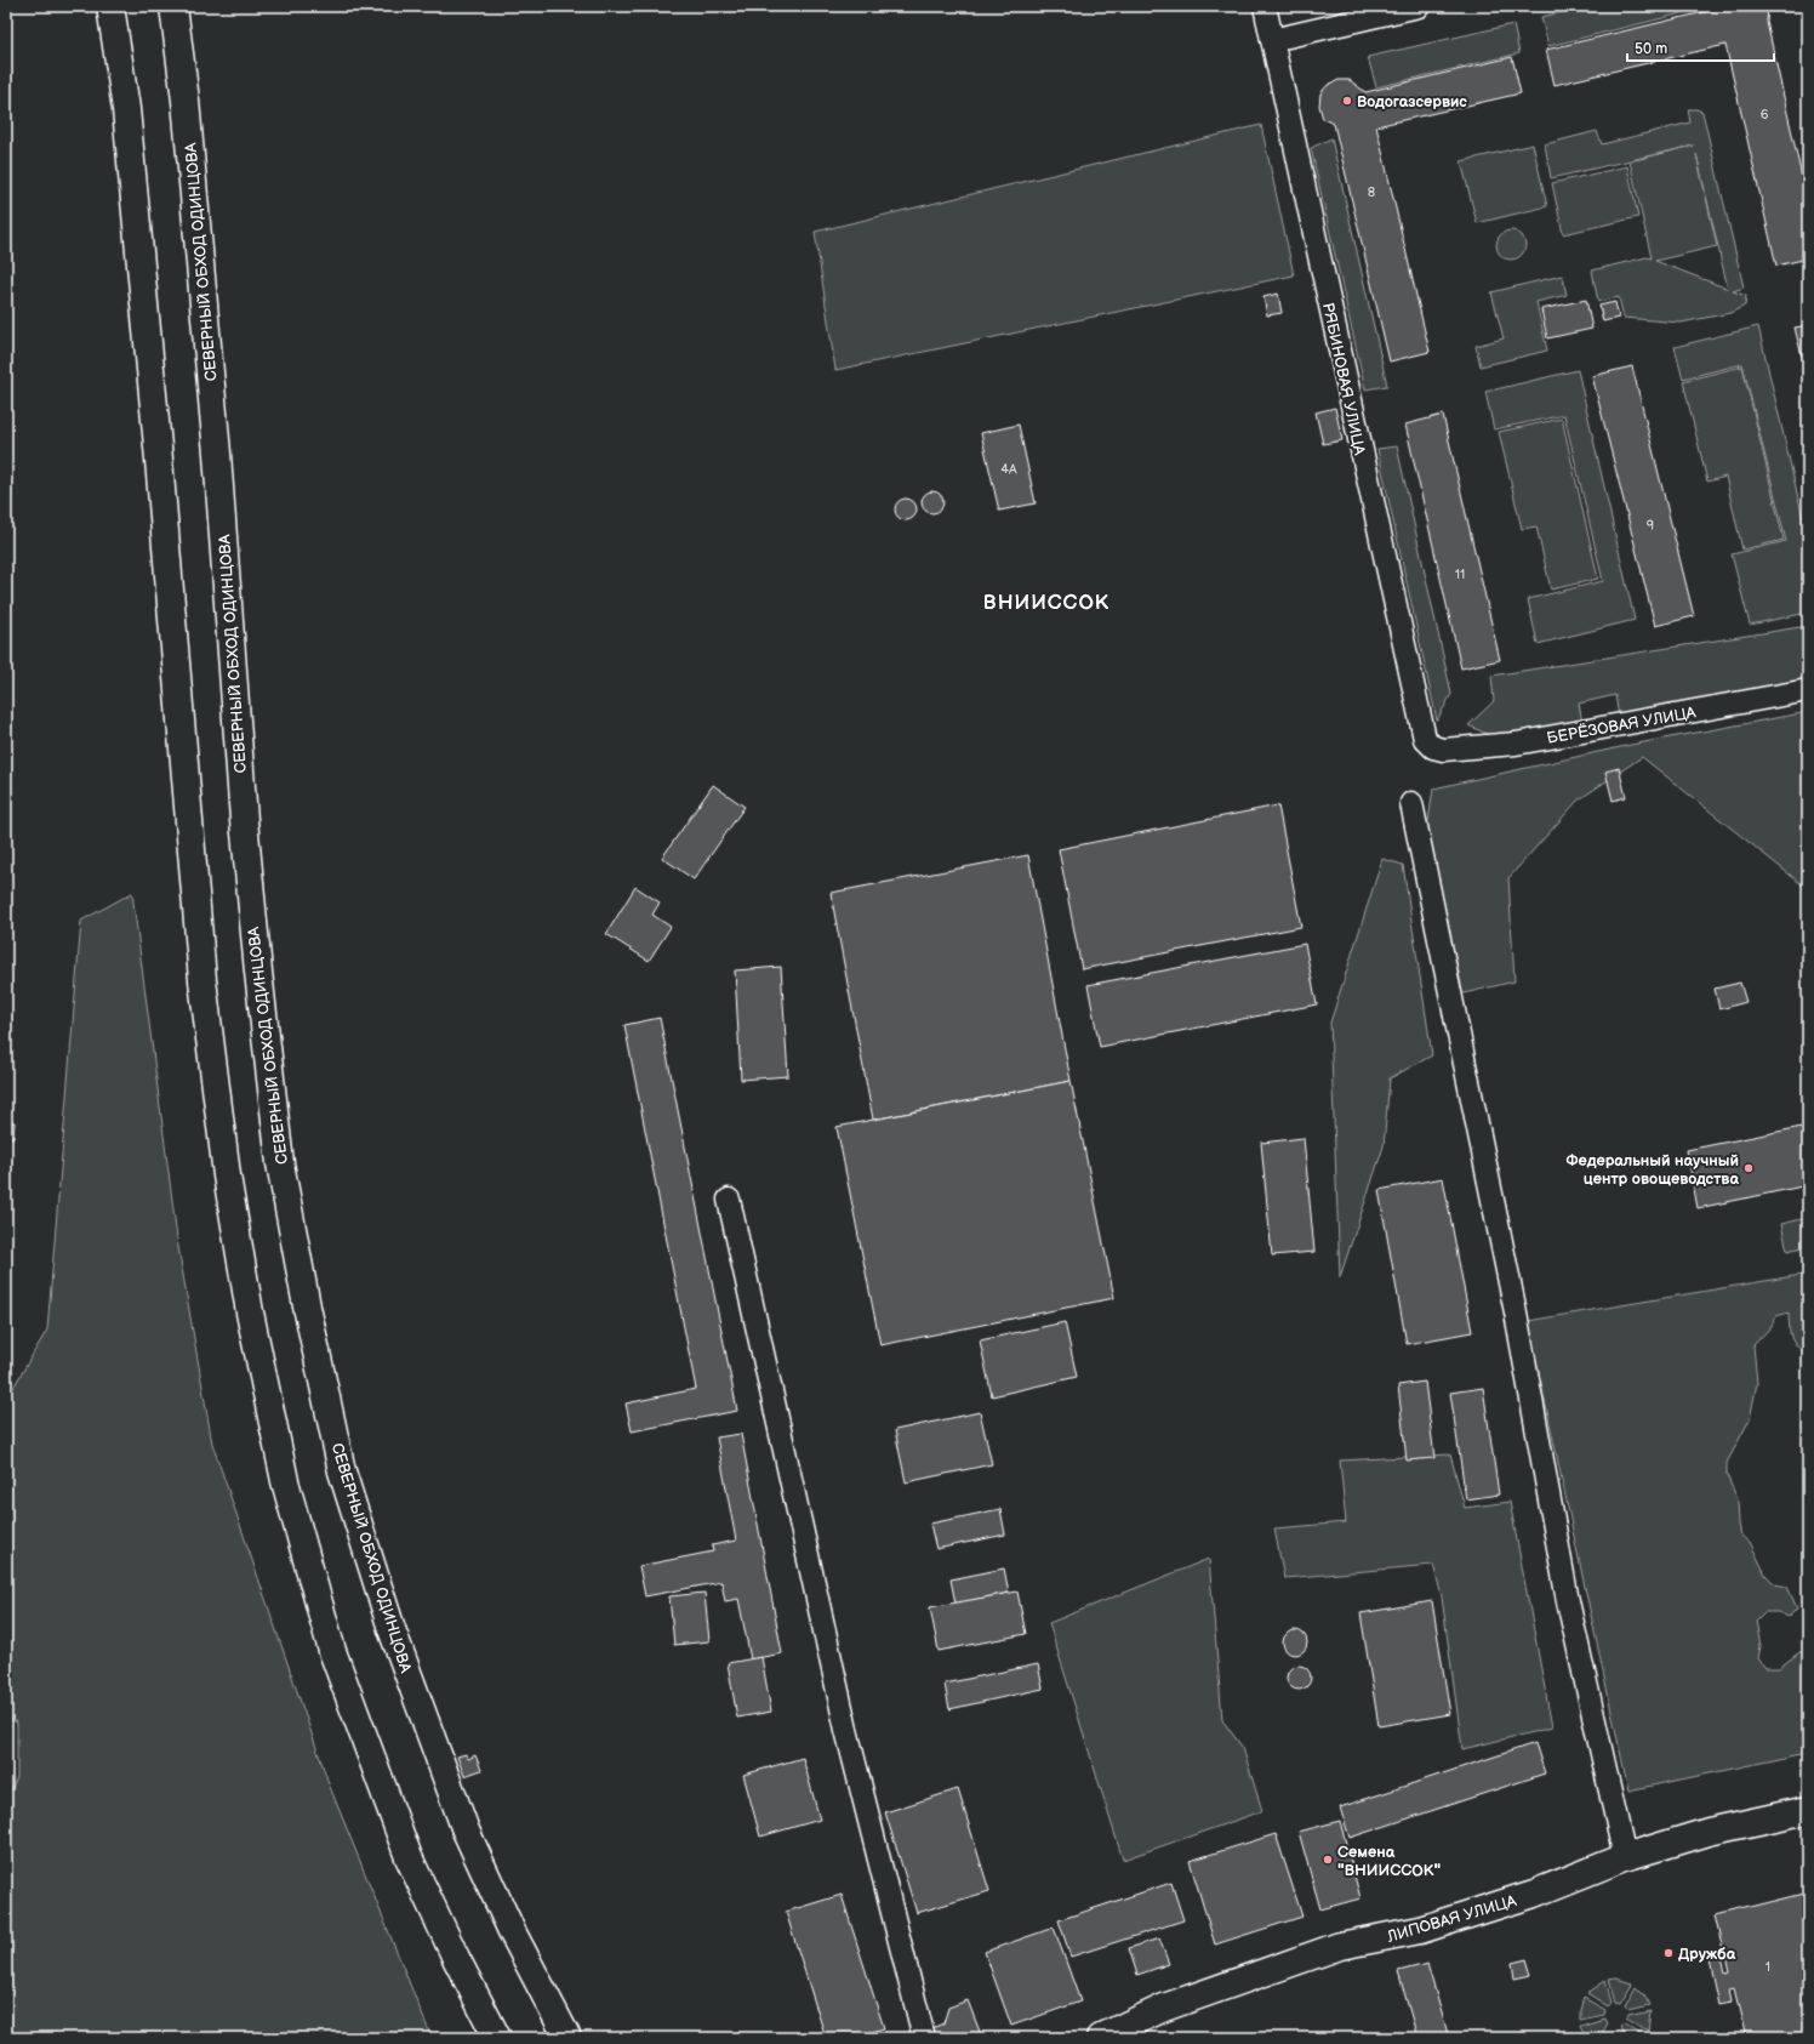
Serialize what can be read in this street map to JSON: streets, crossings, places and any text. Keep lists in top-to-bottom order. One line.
{"streets":{"main road":["СЕВЕРНЫЙ ОБХОД ОДИНЦОВА","ЛИПОВАЯ УЛИЦА"],"street":["РЯБИНОВАЯ УЛИЦА","БЕРЁЗОВАЯ УЛИЦА"]},"crossings":[["РЯБИНОВАЯ УЛИЦА","БЕРЁЗОВАЯ УЛИЦА"]],"districts":["ВНИИССОК"],"places":["Водогазсервис","Федеральный научный центр овощеводства","Семена \"ВНИИССОК\"","Дружба"],"house_numbers":["6","8","4А","9","11","1"],"scale_bar":"50 m"}
